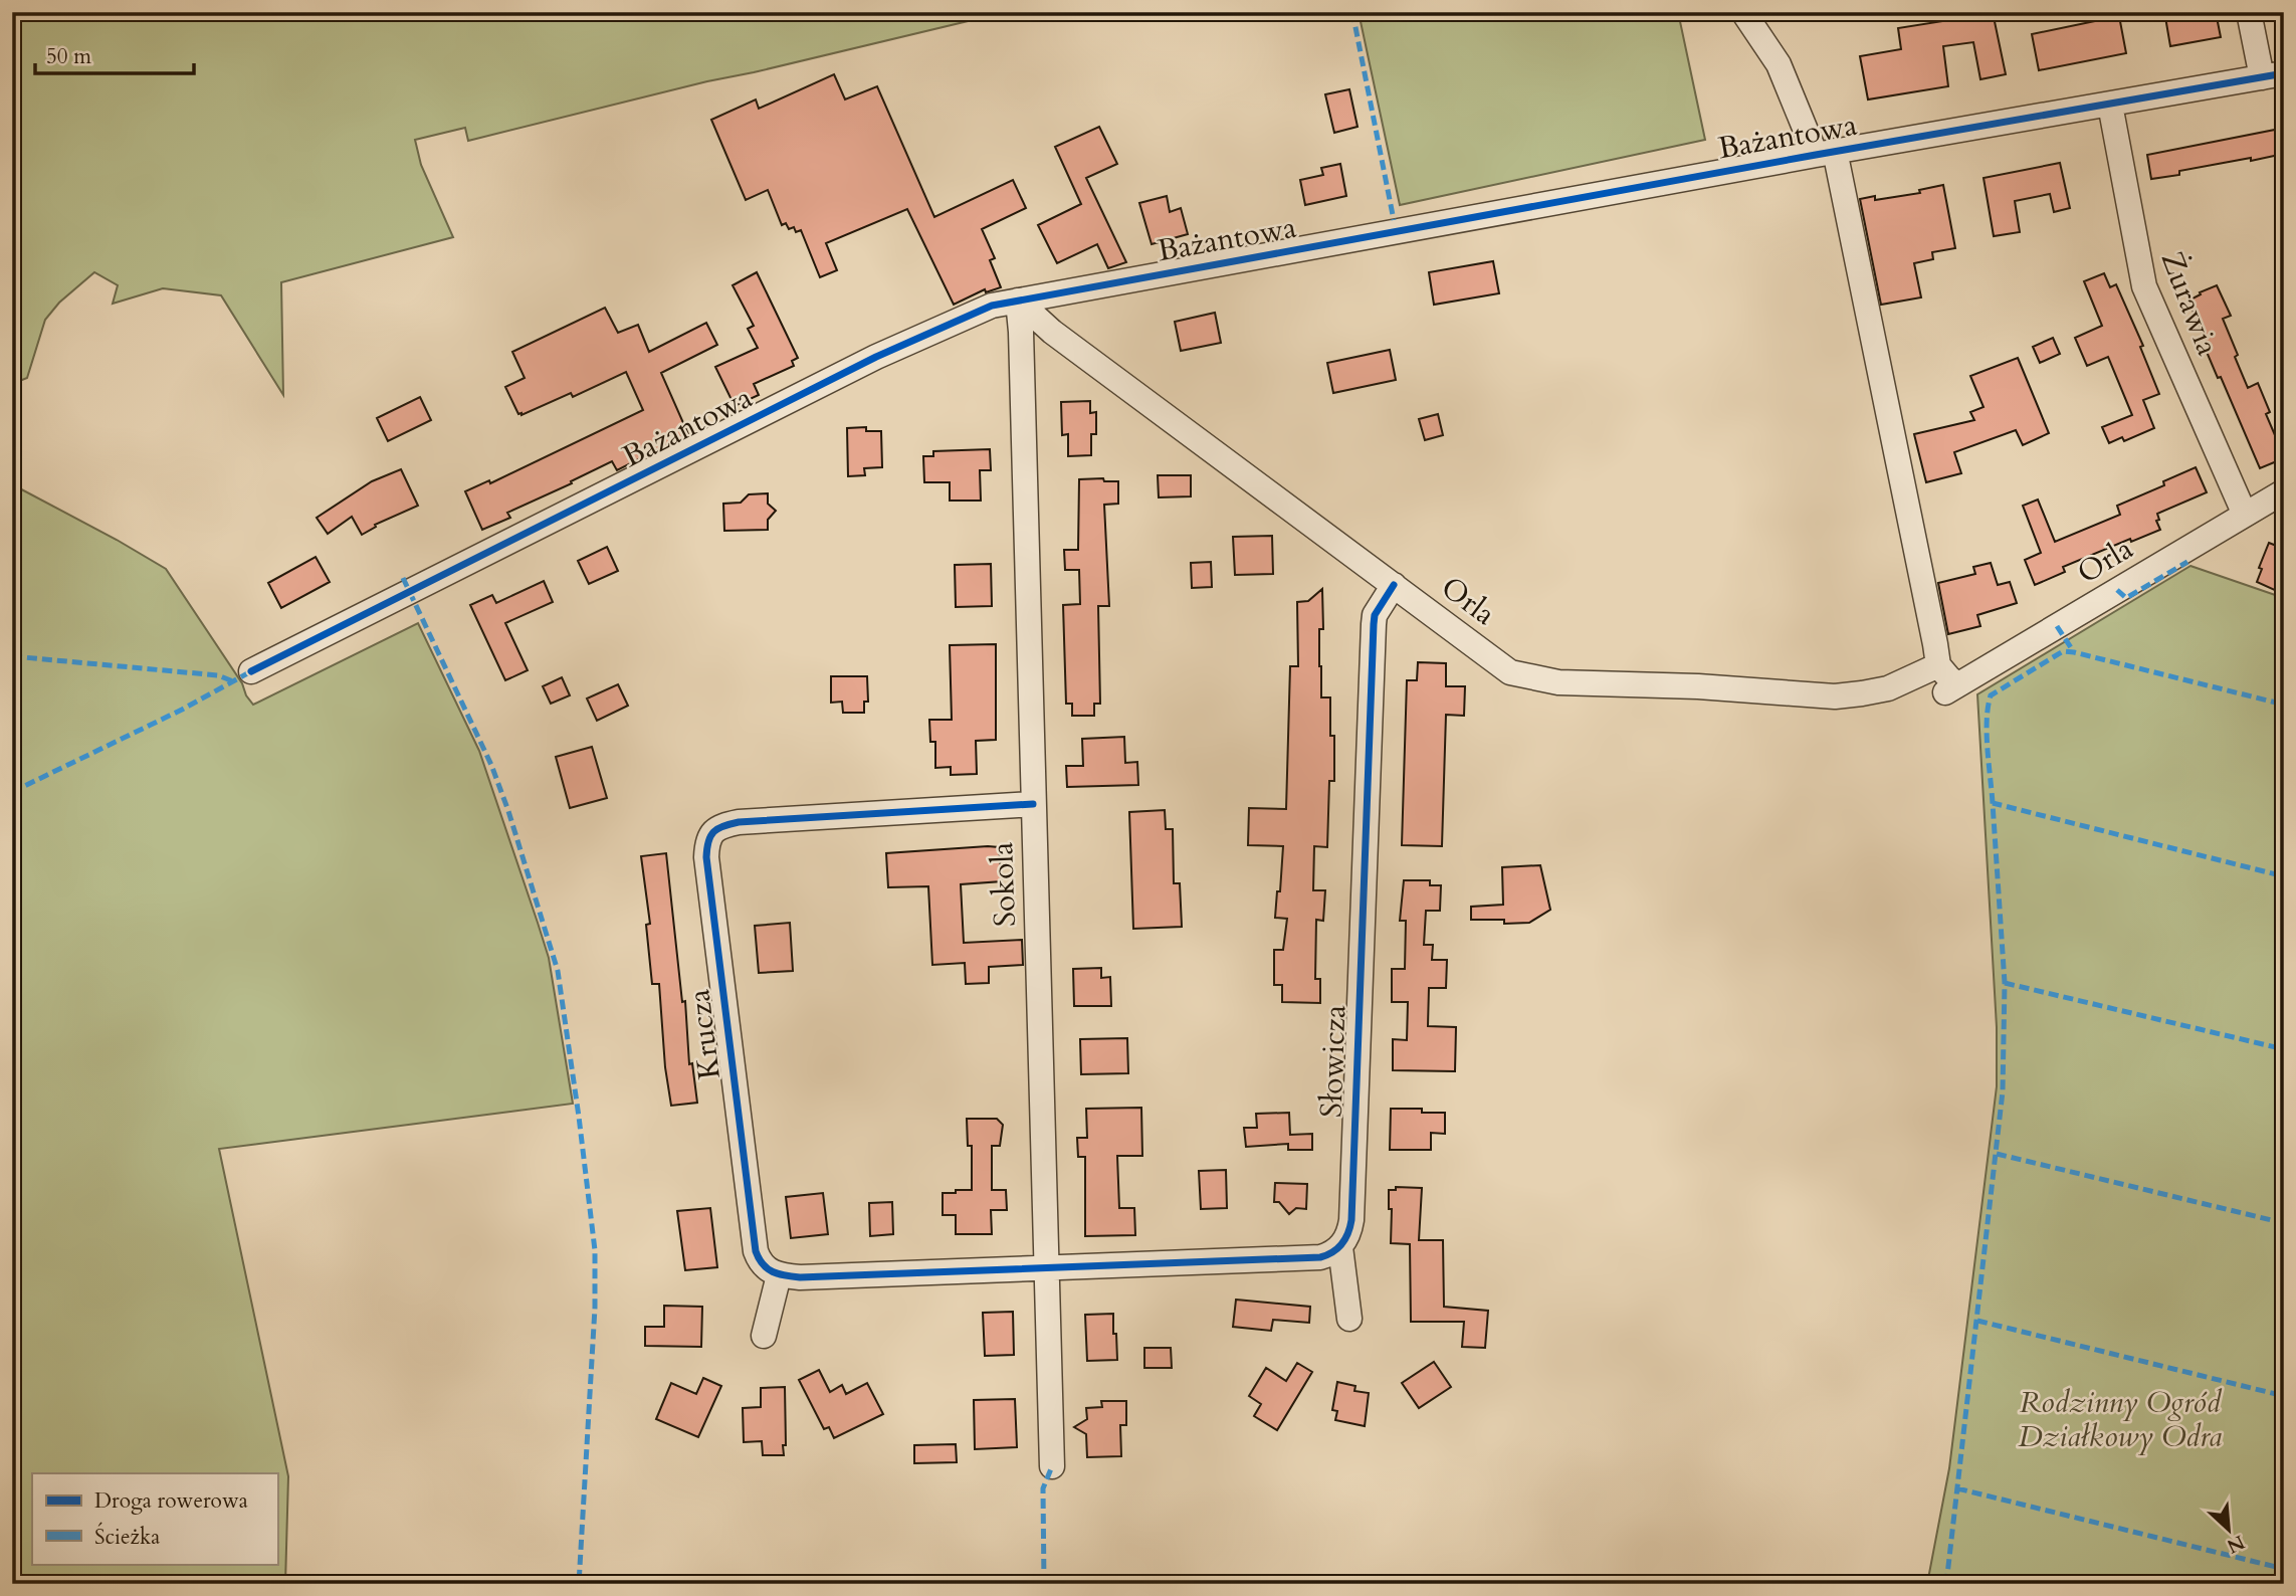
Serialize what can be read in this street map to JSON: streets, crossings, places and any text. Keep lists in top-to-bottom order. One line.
{"streets":{"street":["Bażantowa","Żurawia","Orla","Sokola","Krucza","Słowicza"]},"crossings":[["Bażantowa","Żurawia"],["Bażantowa","Orla"],["Bażantowa","Sokola"],["Żurawia","Orla"],["Orla","Sokola"],["Orla","Słowicza"],["Sokola","Krucza"]],"parks":["Rodzinny Ogród Działkowy Odra"],"legend":["Droga rowerowa","Ścieżka"],"scale_bar":"50 m","north":"bottom right"}
